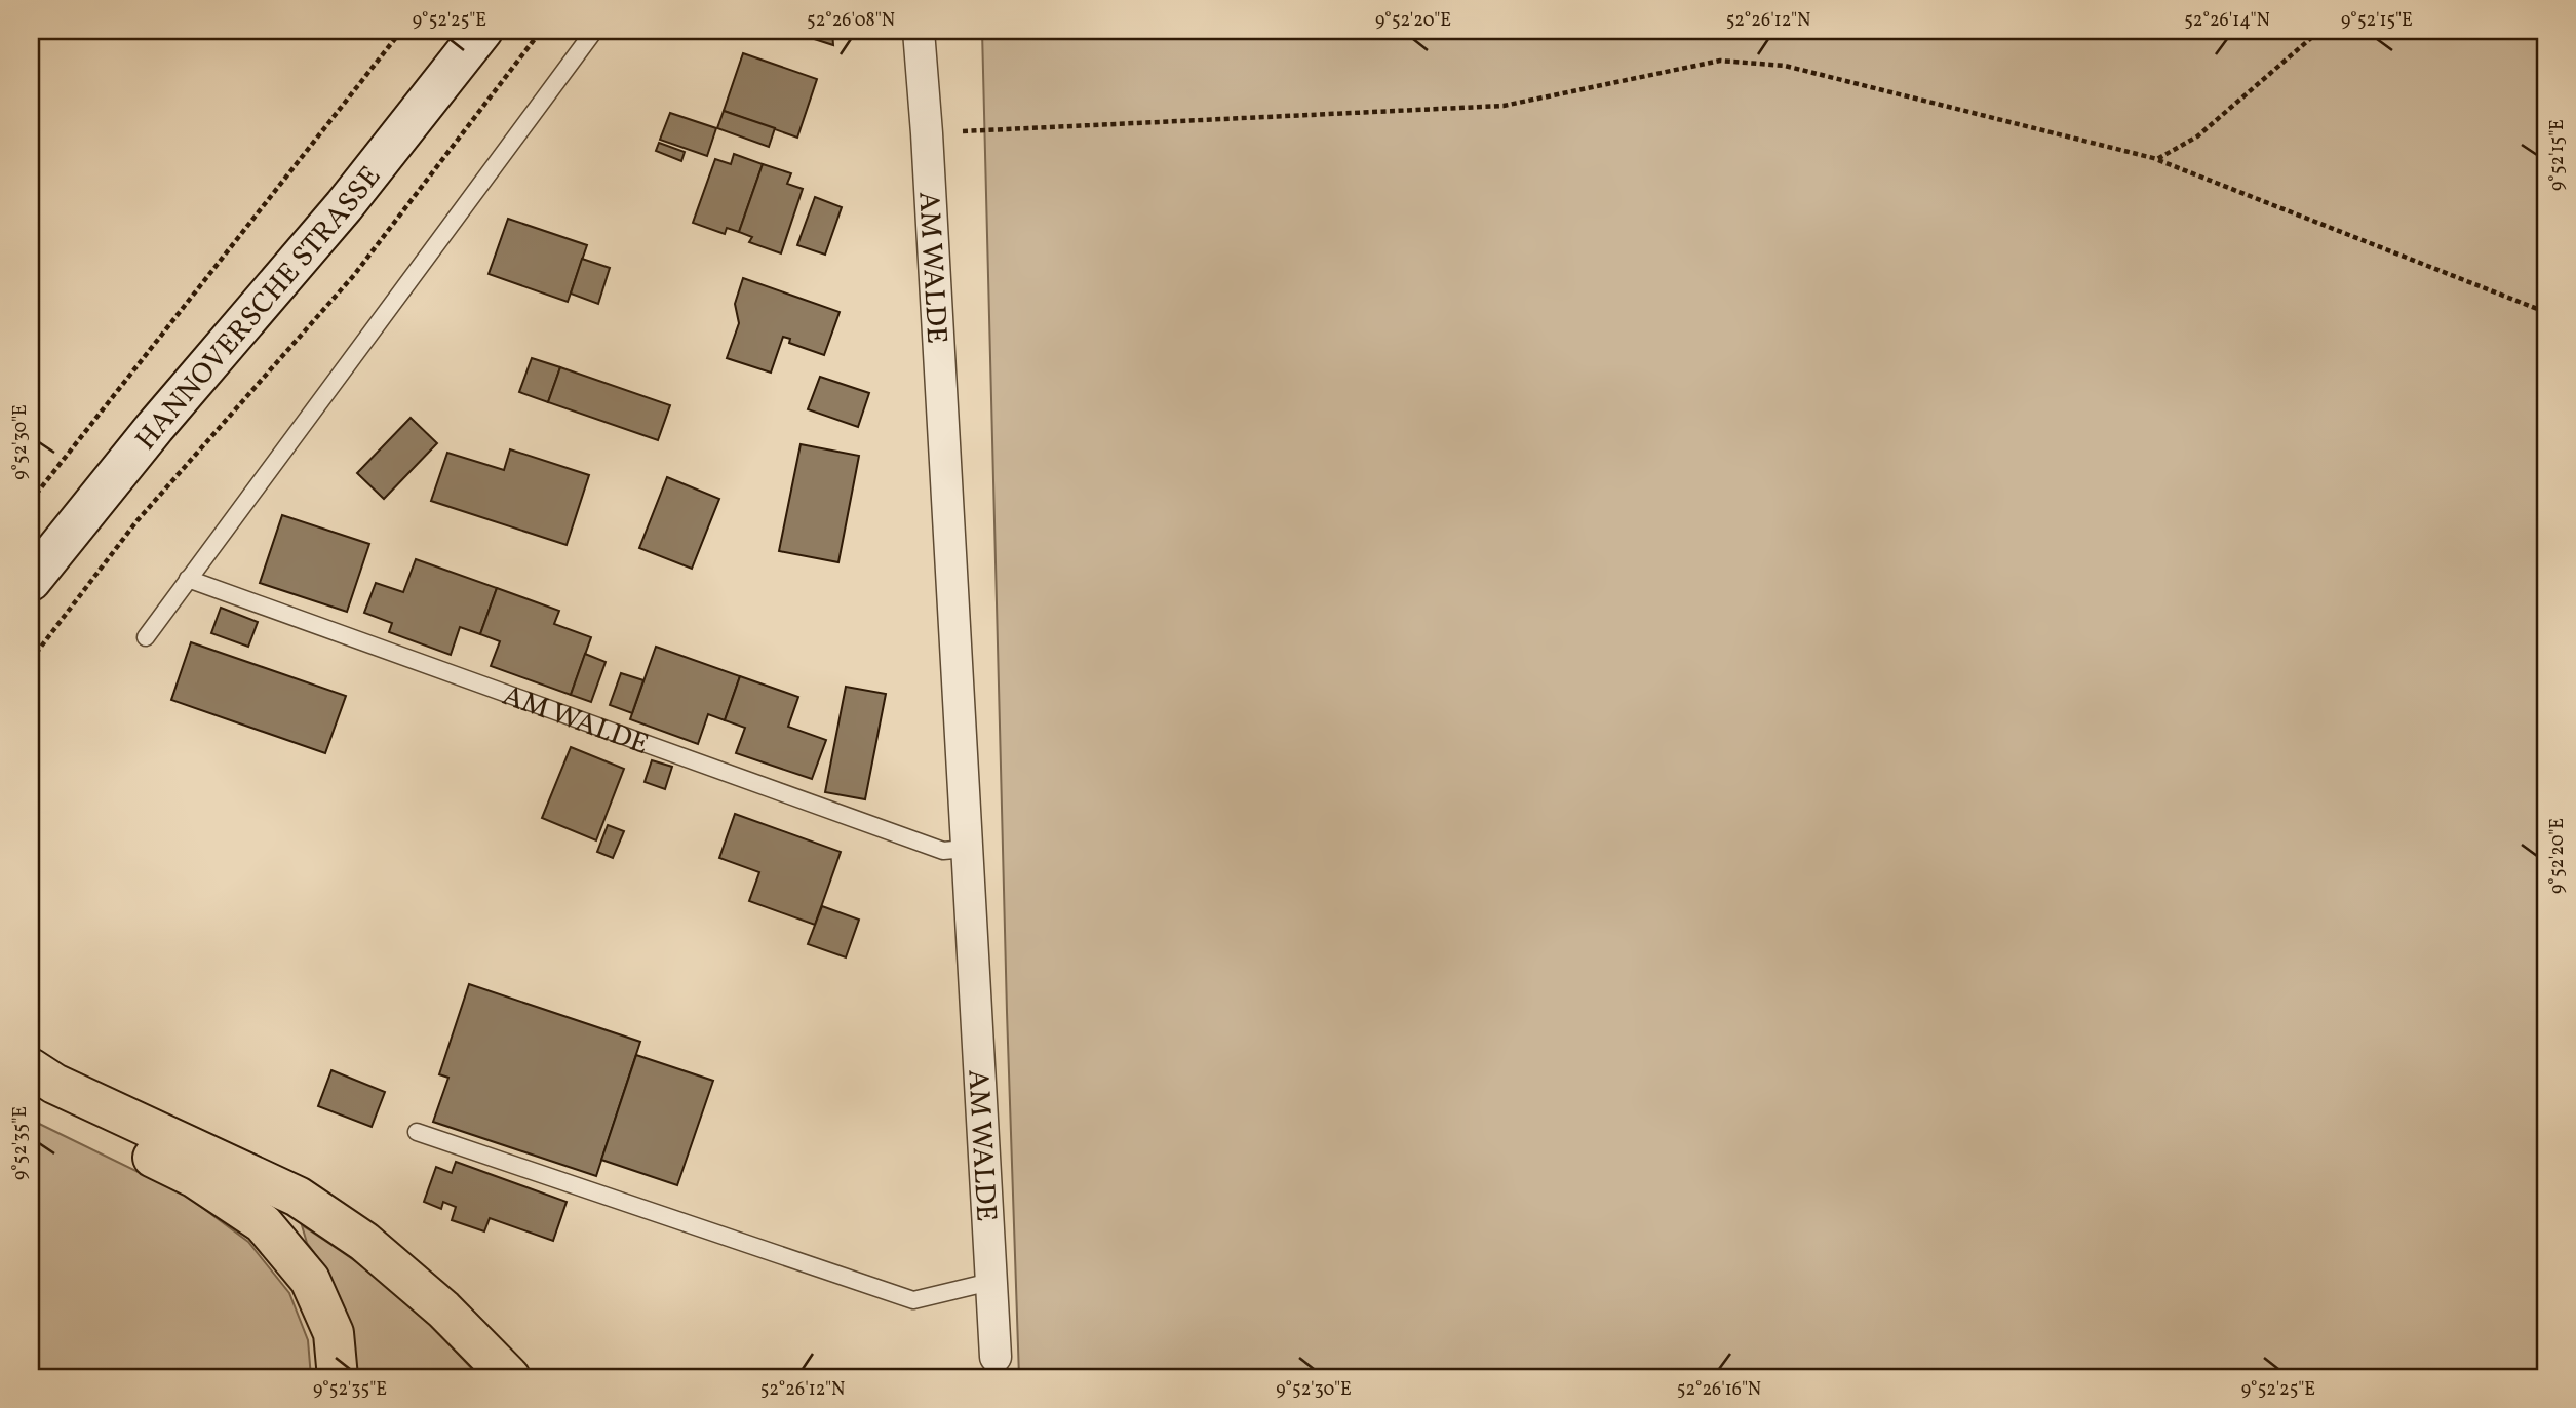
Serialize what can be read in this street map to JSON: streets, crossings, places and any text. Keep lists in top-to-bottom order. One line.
{"streets":{"main road":["HANNOVERSCHE STRASSE"],"street":["AM WALDE"]},"coordinates":["9°52'25\"E","52°26'08\"N","9°52'20\"E","52°26'12\"N","52°26'14\"N","9°52'15\"E","9°52'30\"E","9°52'35\"E","52°26'16\"N"]}
